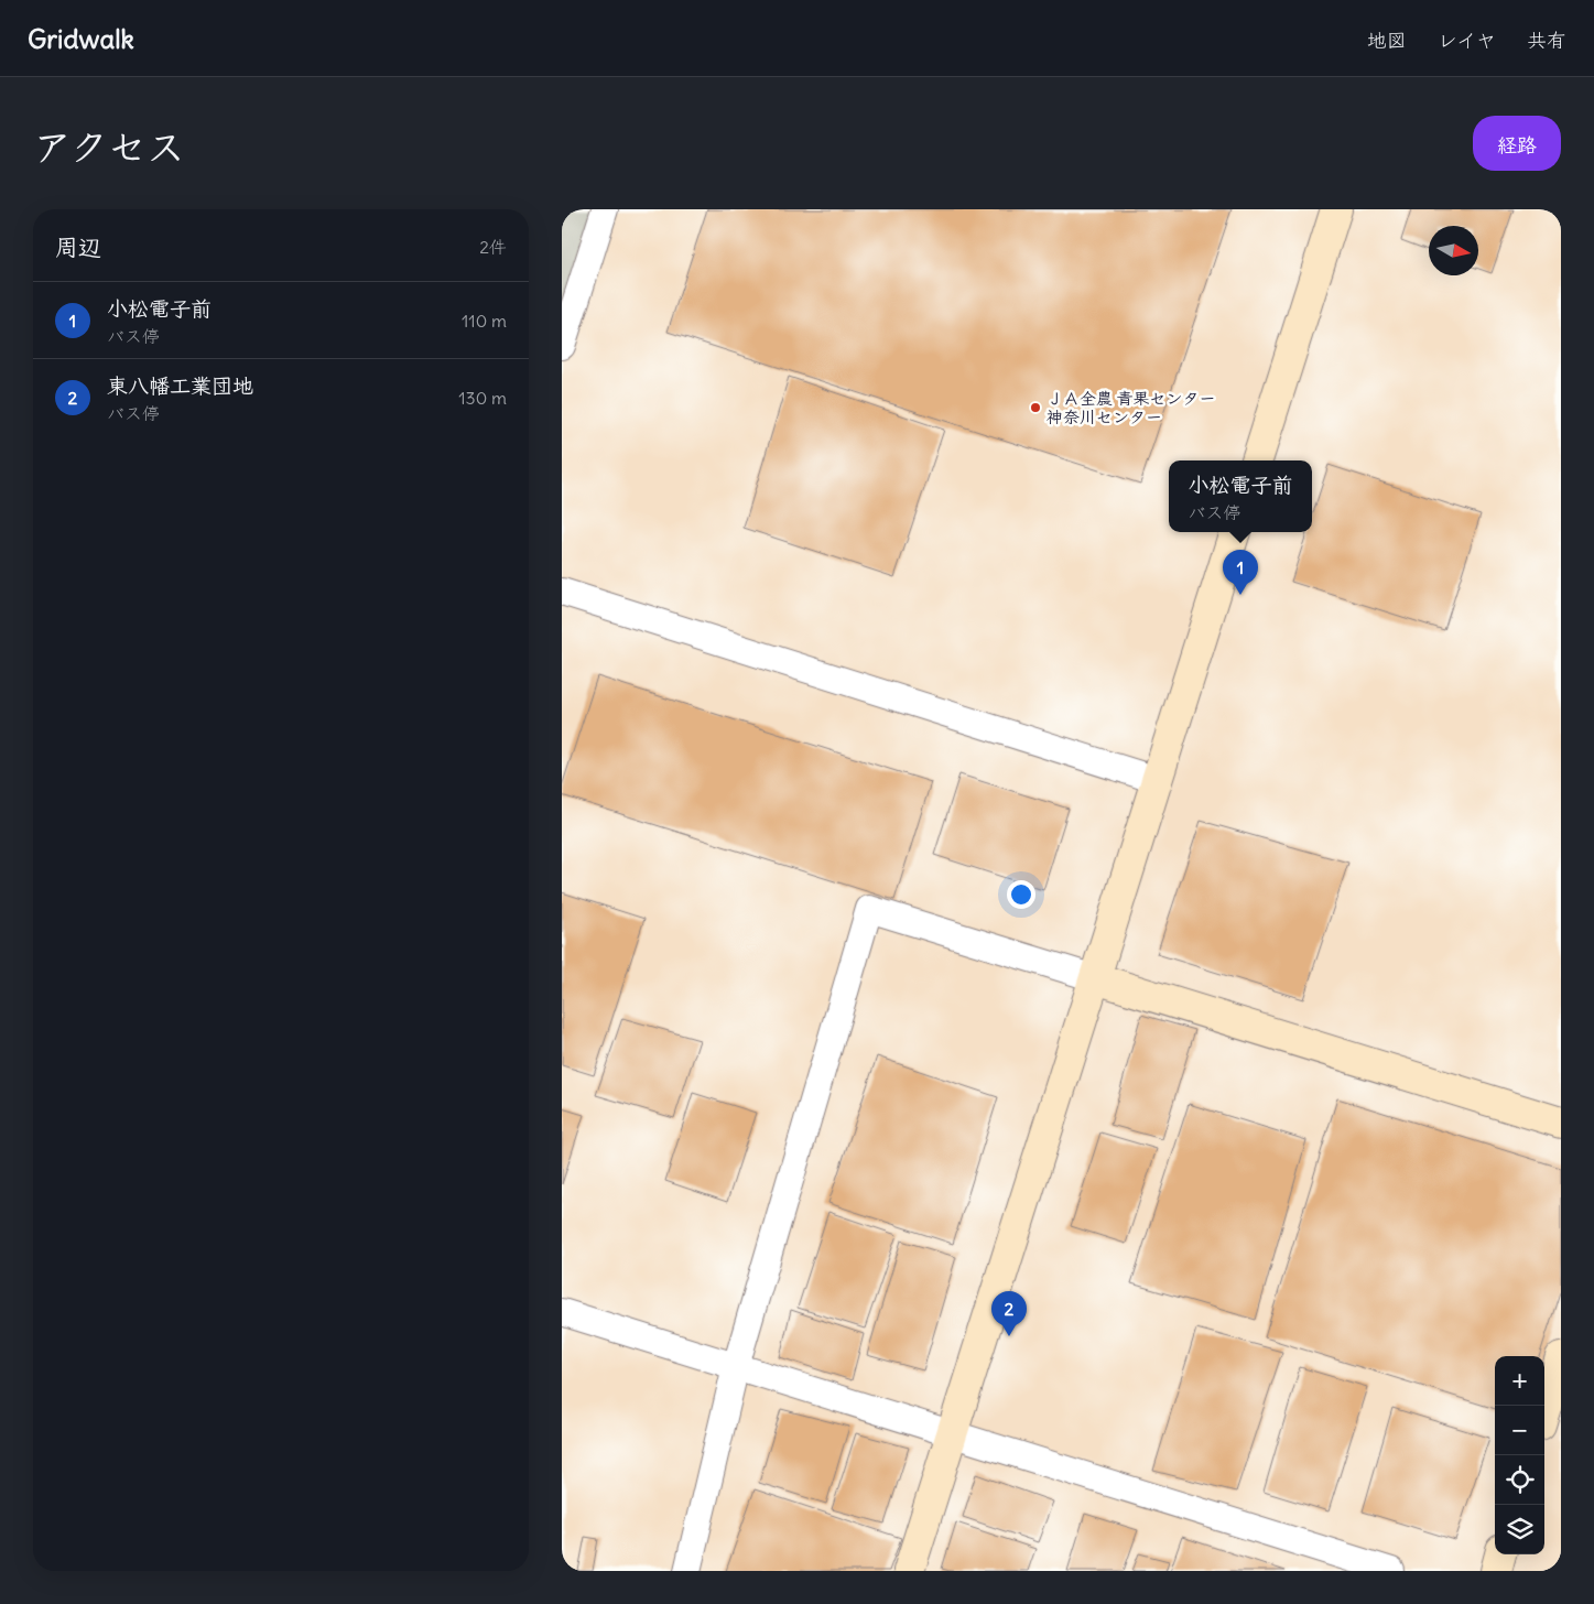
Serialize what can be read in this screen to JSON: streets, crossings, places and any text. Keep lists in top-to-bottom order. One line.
{"places":["ＪＡ全農 青果センター 神奈川センター"],"north":"right","page":{"header":"Gridwalk","nav":["地図","レイヤ","共有"],"title":"アクセス","buttons":"経路","heading":["周辺","2件"],"list":[{"mark":"1","name":"小松電子前","note":"バス停","value":"110 m"},{"mark":"2","name":"東八幡工業団地","note":"バス停","value":"130 m"}],"popup":["小松電子前","バス停"],"pins":["1","2"],"map_buttons":["+","−"]}}
